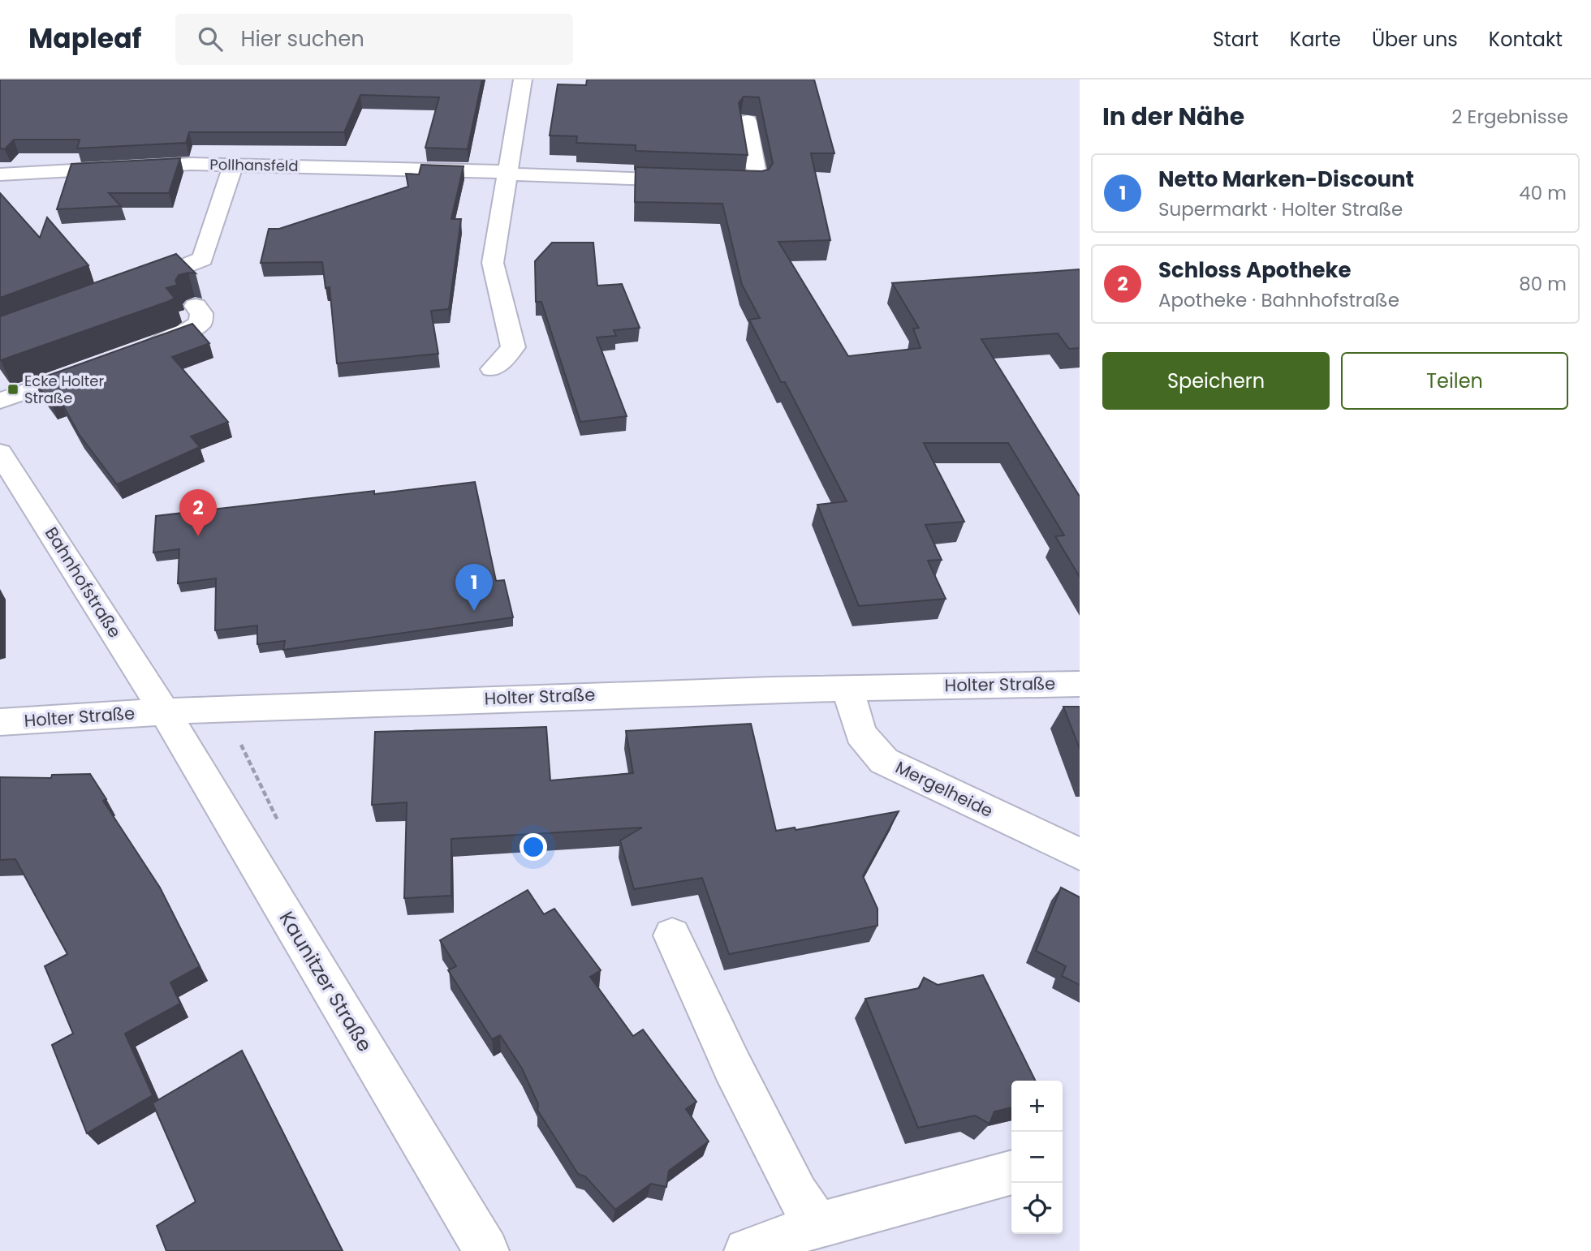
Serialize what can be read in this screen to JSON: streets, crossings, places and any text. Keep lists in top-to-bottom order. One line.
{"streets":{"street":["Pollhansfeld","Bahnhofstraße","Holter Straße","Mergelheide","Kaunitzer Straße"]},"crossings":[["Bahnhofstraße","Holter Straße"],["Bahnhofstraße","Kaunitzer Straße"],["Holter Straße","Mergelheide"],["Holter Straße","Kaunitzer Straße"]],"places":{"transit":["Ecke Holter Straße"]},"page":{"header":"Mapleaf","search":"Hier suchen","nav":["Start","Karte","Über uns","Kontakt"],"heading":["In der Nähe","2 Ergebnisse"],"list":[{"mark":"1","name":"Netto Marken-Discount","note":"Supermarkt · Holter Straße","value":"40 m"},{"mark":"2","name":"Schloss Apotheke","note":"Apotheke · Bahnhofstraße","value":"80 m"}],"buttons":["Speichern","Teilen"],"pins":["2","1"],"map_buttons":["+","−"]}}
